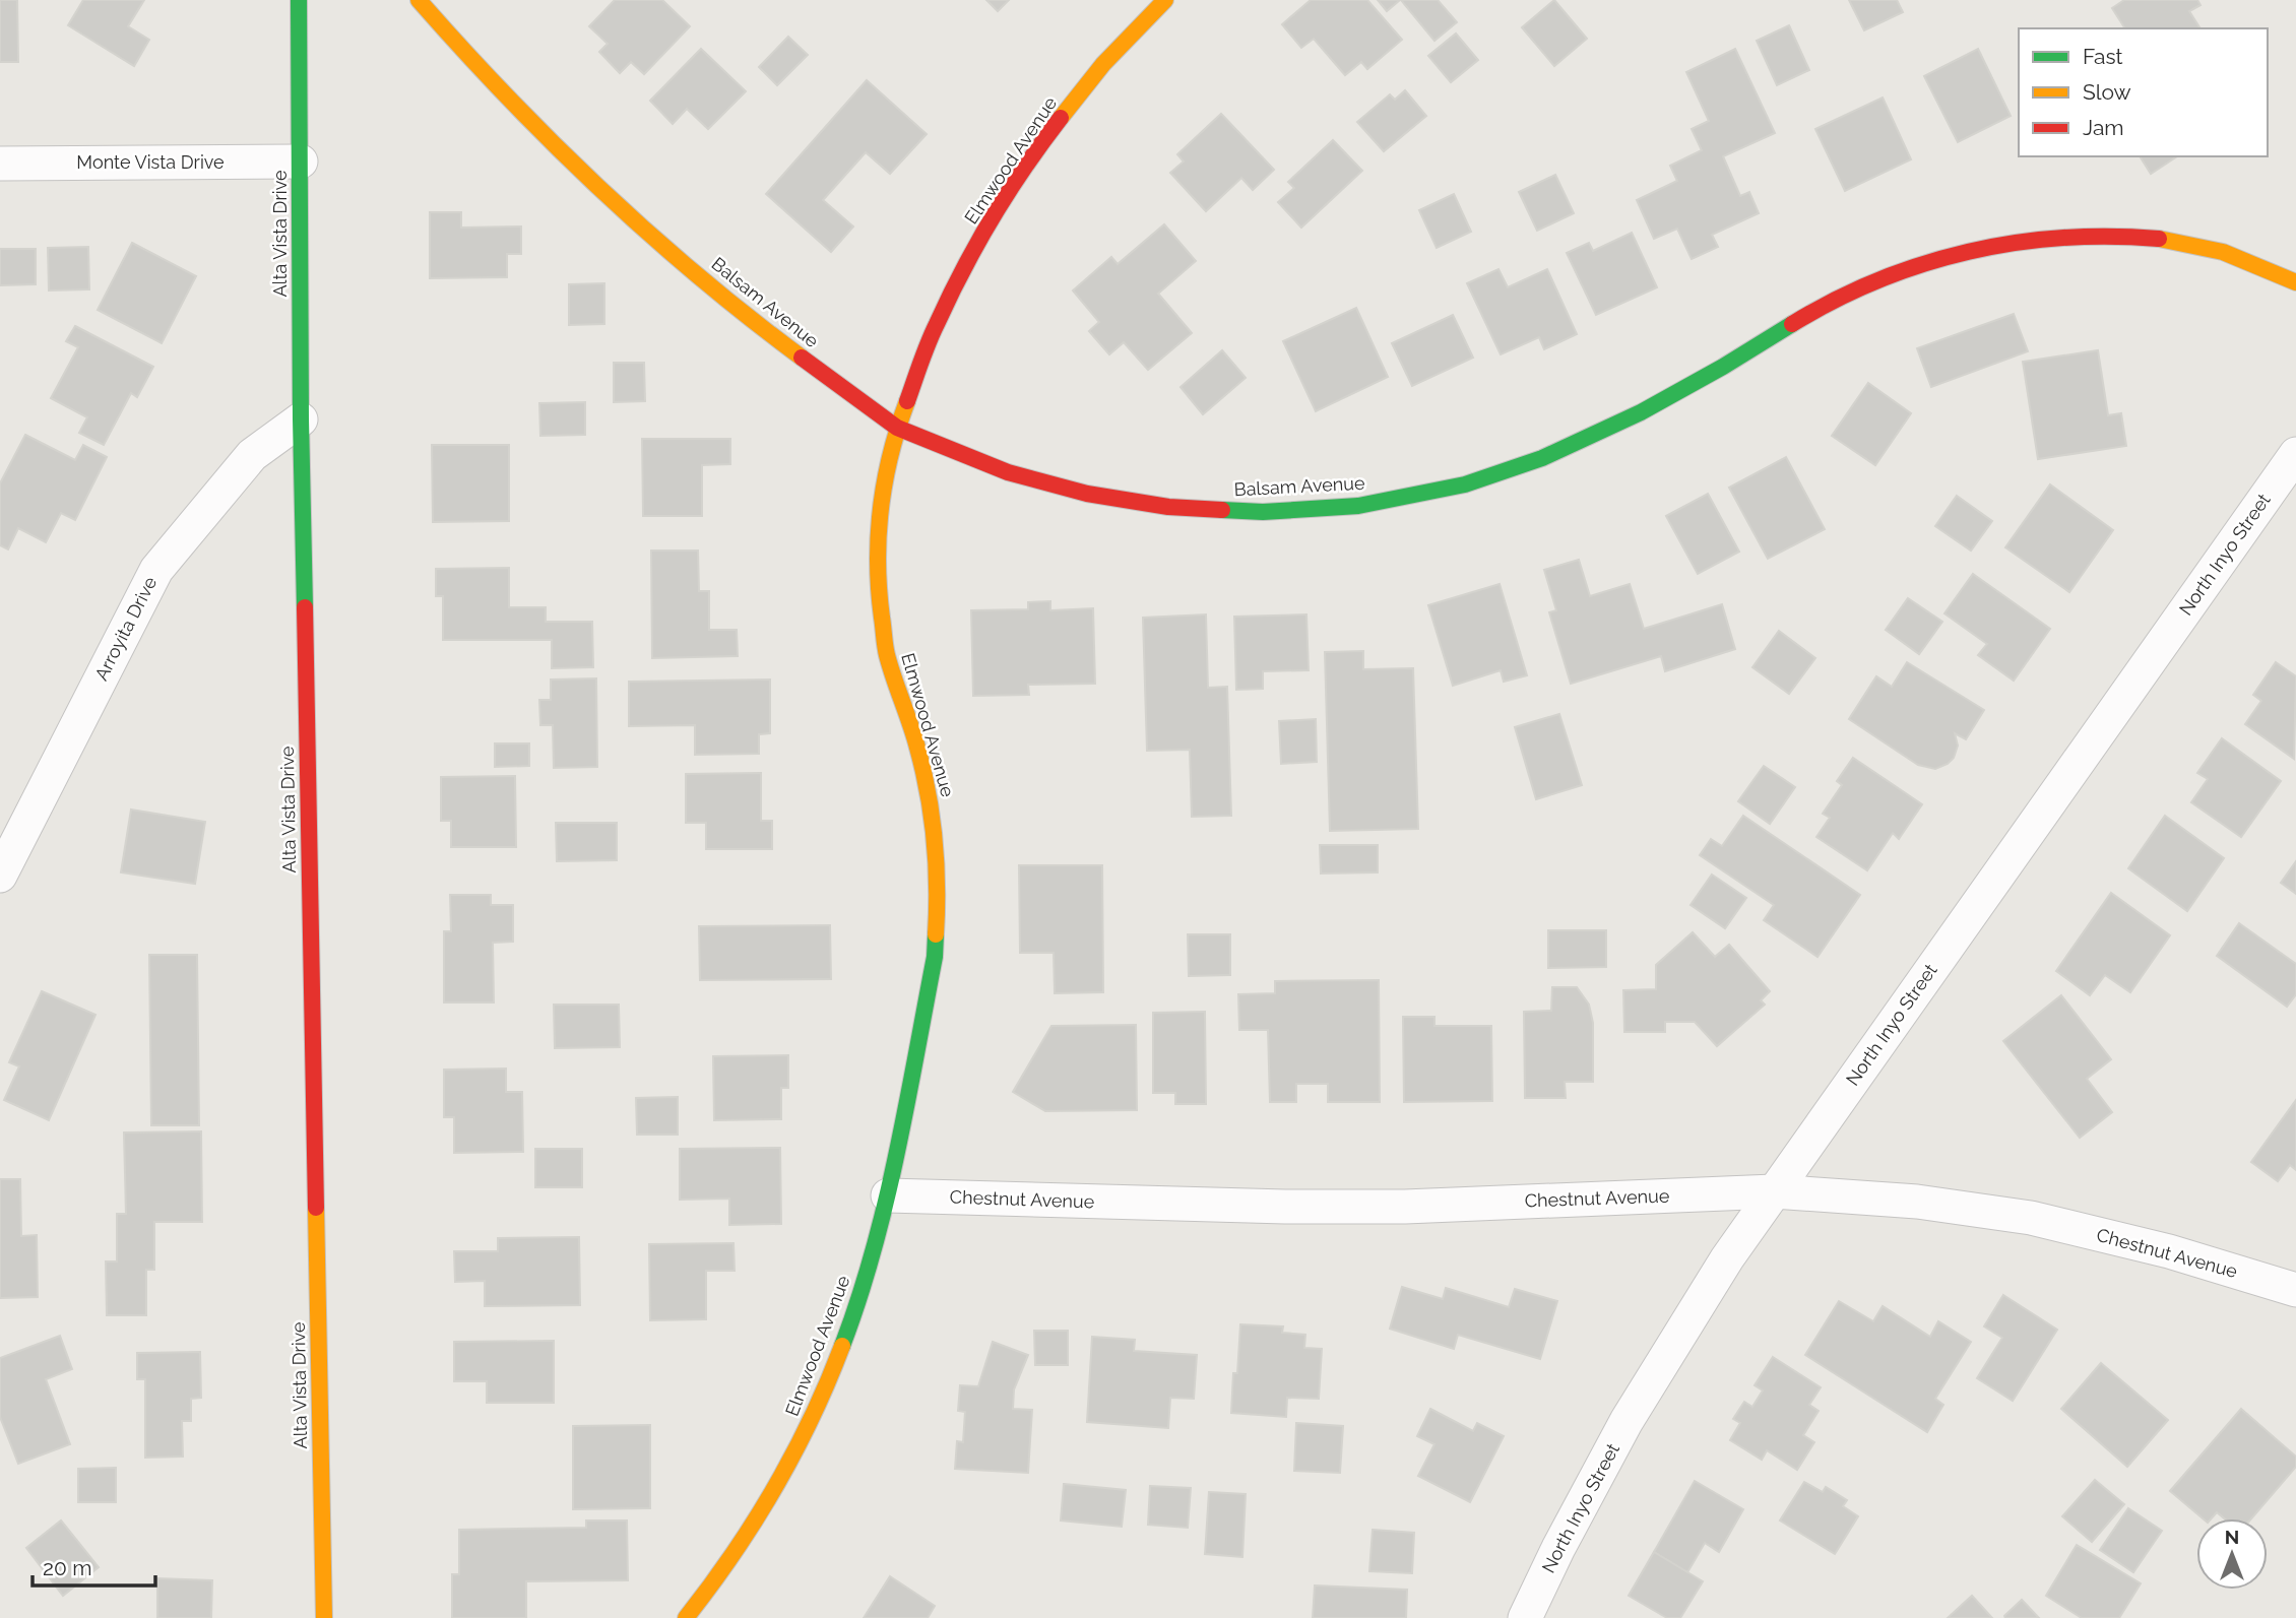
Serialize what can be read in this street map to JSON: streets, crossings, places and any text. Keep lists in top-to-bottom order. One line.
{"streets":{"street":["Elmwood Avenue","Monte Vista Drive","Alta Vista Drive","Balsam Avenue","North Inyo Street","Arroyita Drive","Chestnut Avenue"]},"crossings":[["Elmwood Avenue","Balsam Avenue"],["Elmwood Avenue","Chestnut Avenue"],["Monte Vista Drive","Alta Vista Drive"],["Alta Vista Drive","Arroyita Drive"],["North Inyo Street","Chestnut Avenue"]],"legend":["Fast","Slow","Jam"],"scale_bar":"20 m","north":"top"}
